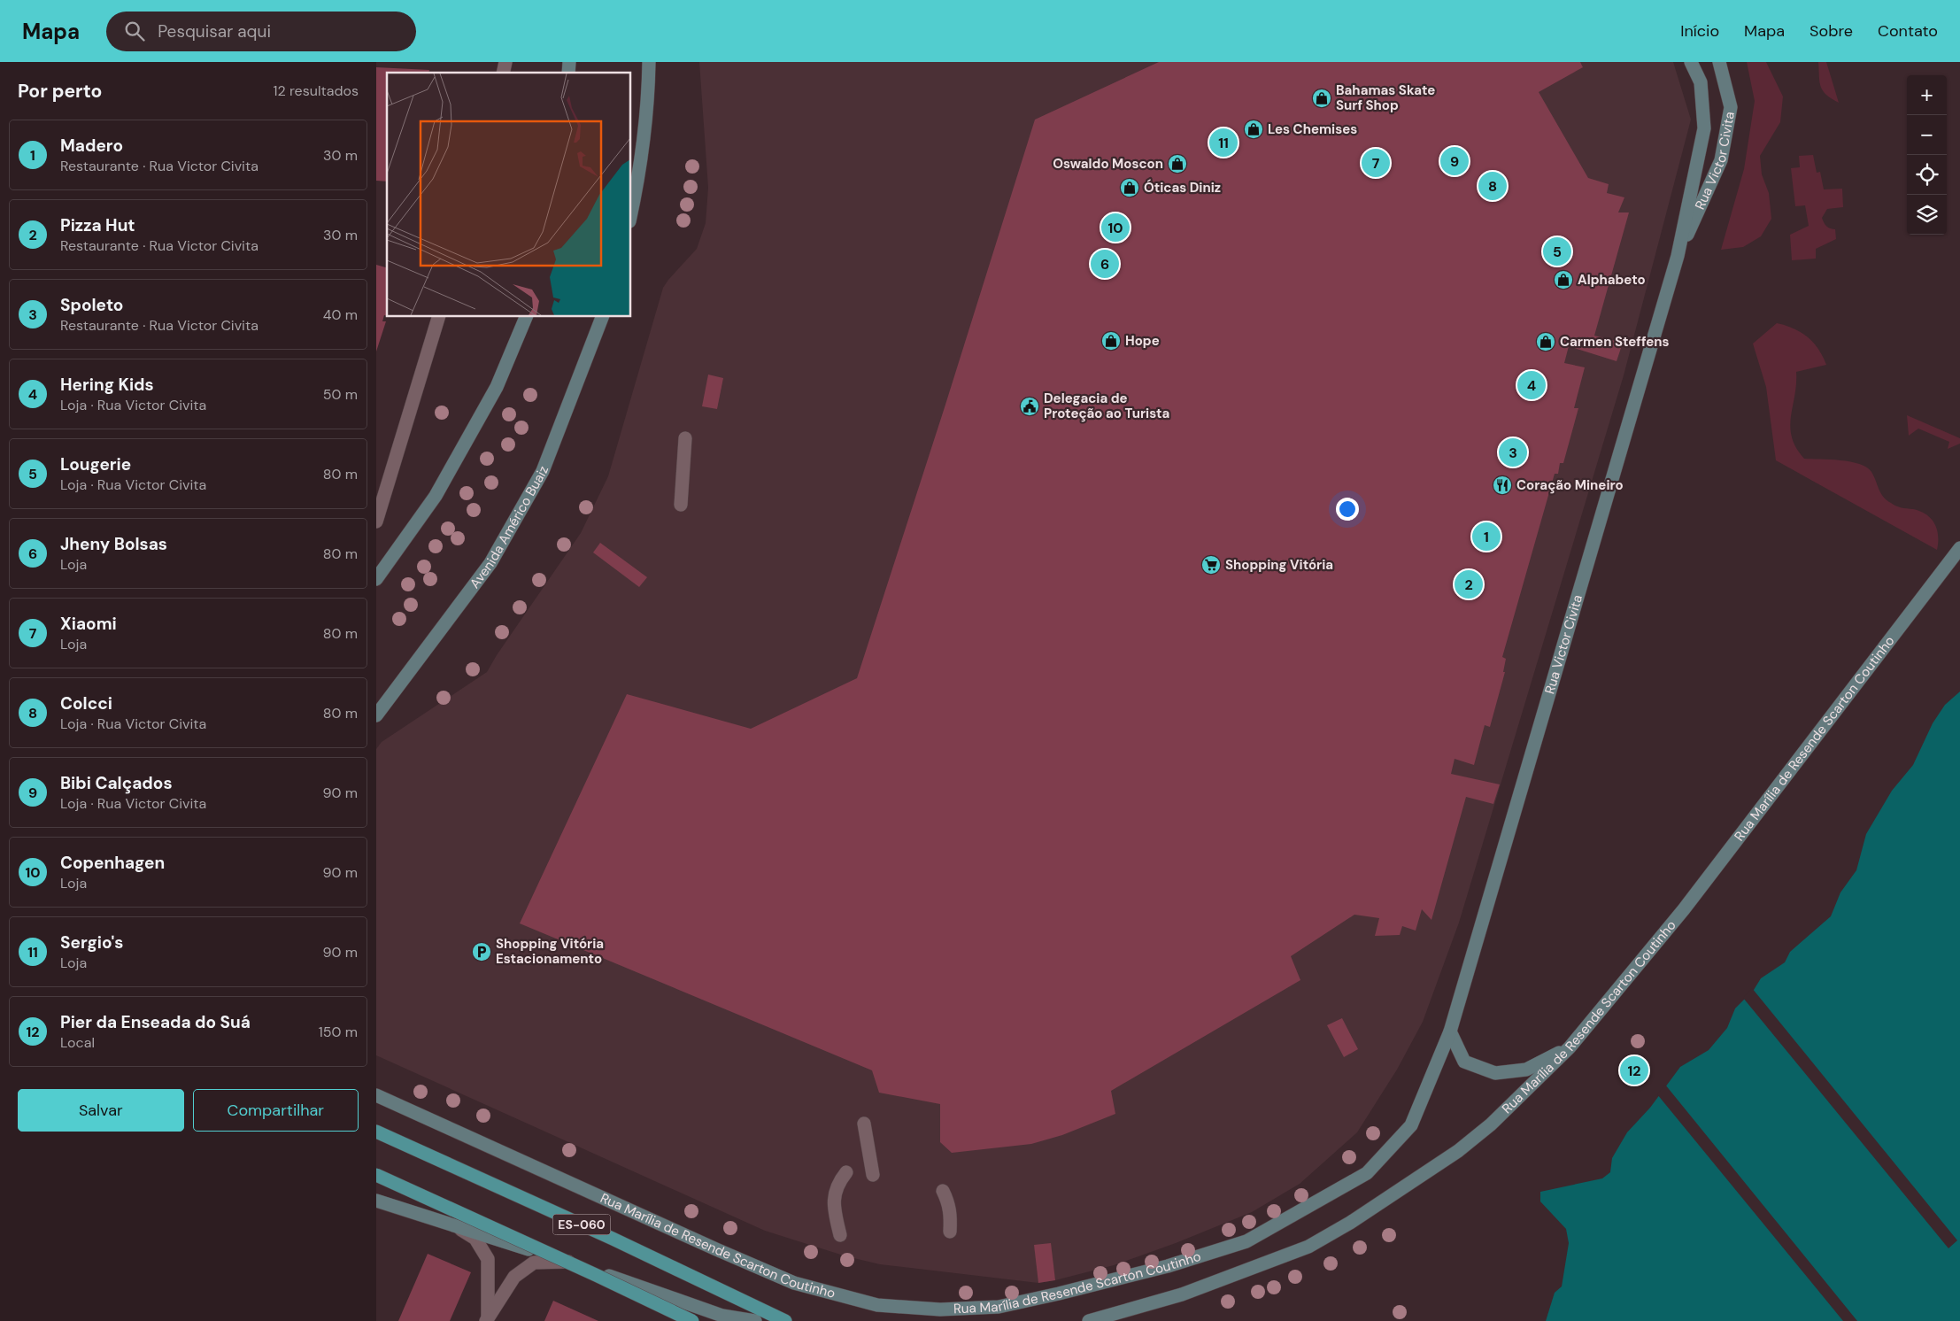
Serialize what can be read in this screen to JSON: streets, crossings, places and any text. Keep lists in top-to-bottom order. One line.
{"streets":{"main road":["ES-060"],"street":["Rua Victor Civita","Avenida Américo Buaiz","Rua Marília de Resende Scarton Coutinho"]},"crossings":[["Rua Victor Civita","Rua Marília de Resende Scarton Coutinho"]],"places":{"shop":["Bahamas Skate Surf Shop","Les Chemises","Oswaldo Moscon","Óticas Diniz","Alphabeto","Hope","Carmen Steffens"],"public building":["Delegacia de Proteção ao Turista"],"restaurant":["Coração Mineiro"],"supermarket":["Shopping Vitória"],"parking":["Shopping Vitória Estacionamento"]},"page":{"header":"Mapa","search":"Pesquisar aqui","nav":["Início","Mapa","Sobre","Contato"],"heading":["Por perto","12 resultados"],"map_buttons":["+","−"],"list":[{"mark":"1","name":"Madero","note":"Restaurante · Rua Victor Civita","value":"30 m"},{"mark":"2","name":"Pizza Hut","note":"Restaurante · Rua Victor Civita","value":"30 m"},{"mark":"3","name":"Spoleto","note":"Restaurante · Rua Victor Civita","value":"40 m"},{"mark":"4","name":"Hering Kids","note":"Loja · Rua Victor Civita","value":"50 m"},{"mark":"5","name":"Lougerie","note":"Loja · Rua Victor Civita","value":"80 m"},{"mark":"6","name":"Jheny Bolsas","note":"Loja","value":"80 m"},{"mark":"7","name":"Xiaomi","note":"Loja","value":"80 m"},{"mark":"8","name":"Colcci","note":"Loja · Rua Victor Civita","value":"80 m"},{"mark":"9","name":"Bibi Calçados","note":"Loja · Rua Victor Civita","value":"90 m"},{"mark":"10","name":"Copenhagen","note":"Loja","value":"90 m"},{"mark":"11","name":"Sergio's","note":"Loja","value":"90 m"},{"mark":"12","name":"Pier da Enseada do Suá","note":"Local","value":"150 m"}],"pins":["11","9","7","8","10","5","6","4","3","1","2","12"],"buttons":["Salvar","Compartilhar"]}}
